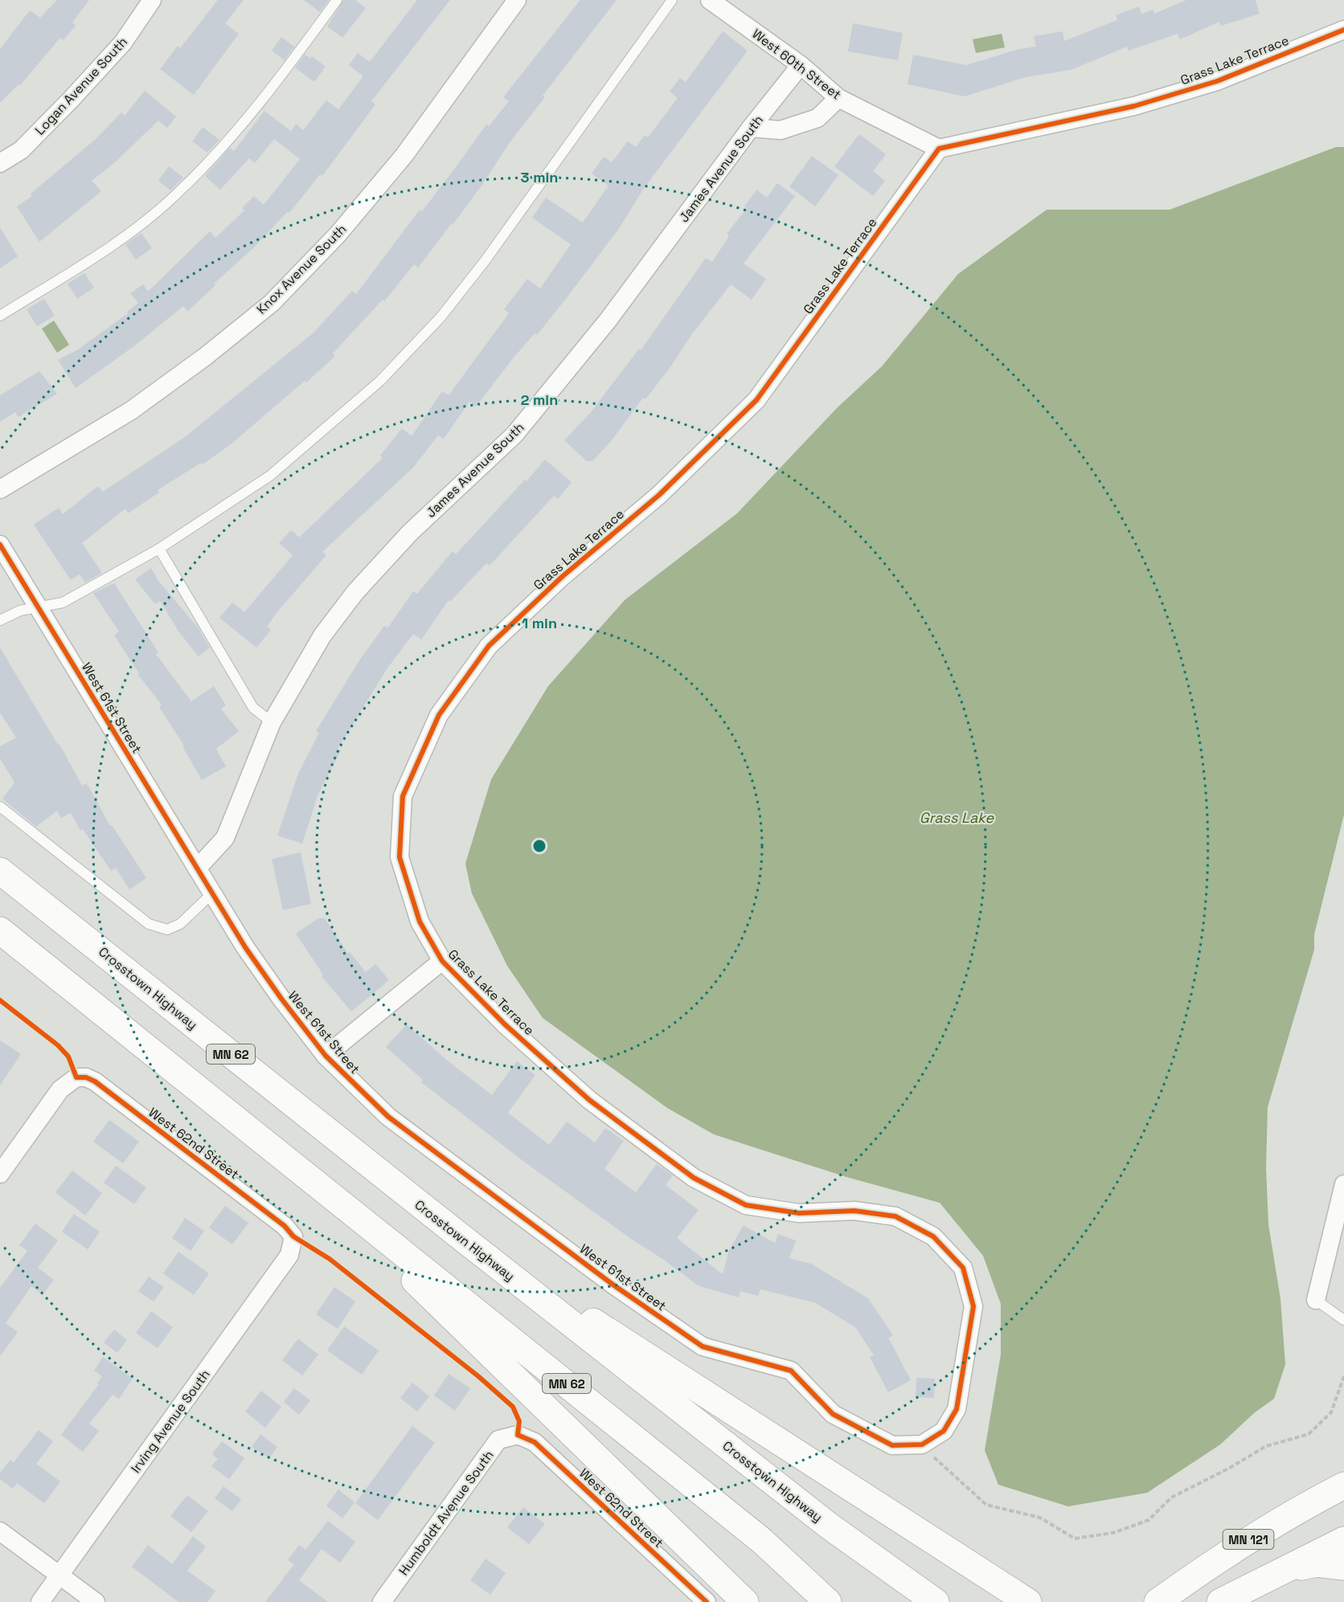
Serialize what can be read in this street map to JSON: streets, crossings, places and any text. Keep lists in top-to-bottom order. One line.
{"streets":{"highway":["Crosstown Highway","MN 62","MN 121"],"street":["Grass Lake Terrace","West 60th Street","Logan Avenue South","James Avenue South","Knox Avenue South","West 61st Street","West 62nd Street","Irving Avenue South","Humboldt Avenue South"]},"crossings":[["Grass Lake Terrace","West 60th Street"],["Grass Lake Terrace","West 61st Street"],["West 60th Street","James Avenue South"],["James Avenue South","West 61st Street"],["West 62nd Street","Irving Avenue South"],["West 62nd Street","Humboldt Avenue South"]],"water":["Grass Lake"],"rings":["3 min","2 min","1 min"]}
